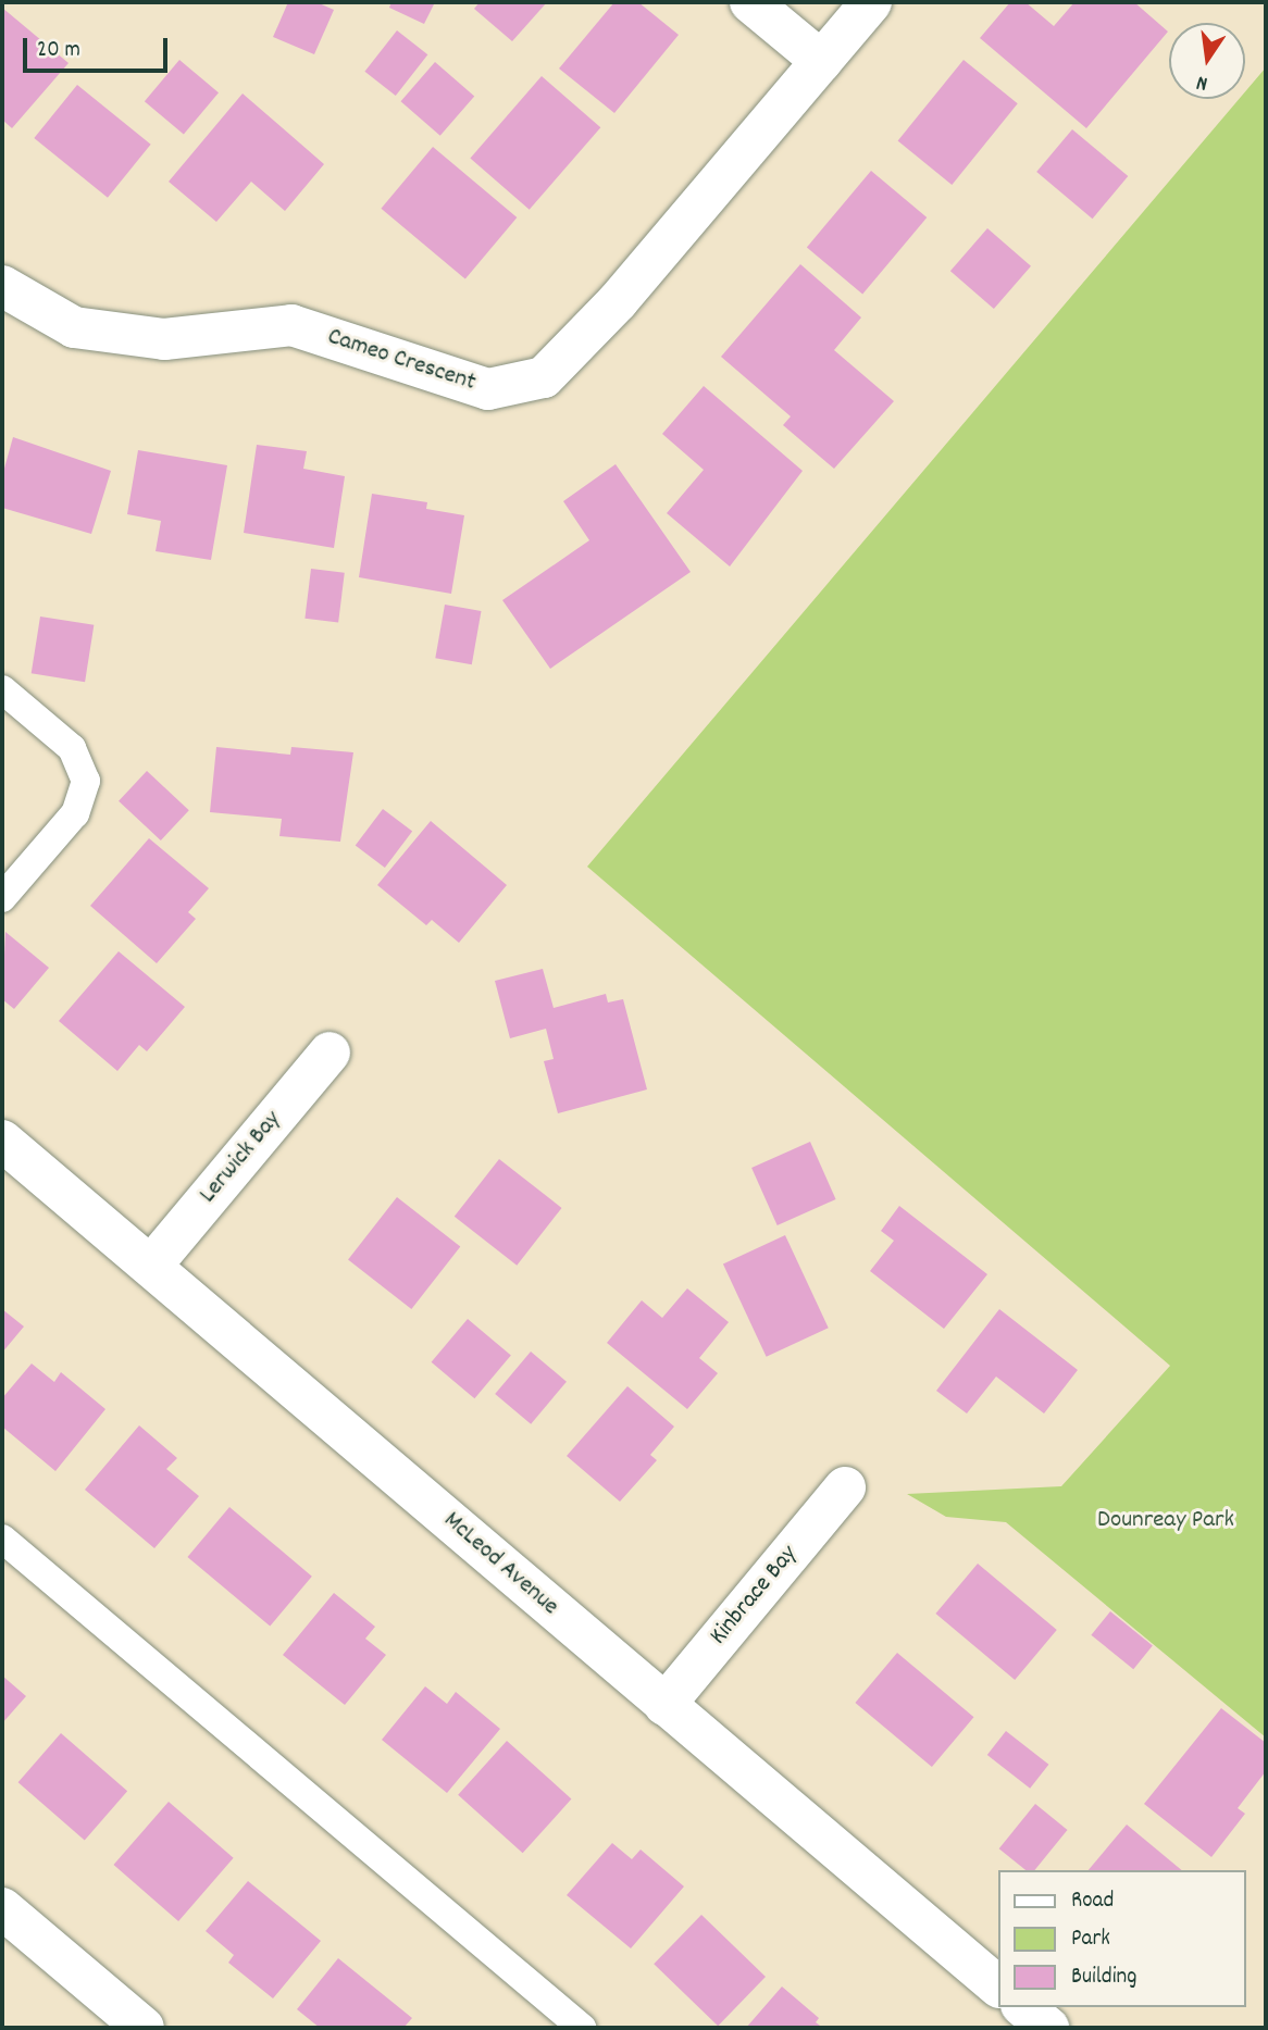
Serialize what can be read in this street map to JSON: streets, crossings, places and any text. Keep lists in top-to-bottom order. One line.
{"streets":{"street":["Cameo Crescent","Lerwick Bay","McLeod Avenue","Kinbrace Bay"]},"crossings":[["Lerwick Bay","McLeod Avenue"],["McLeod Avenue","Kinbrace Bay"]],"parks":["Dounreay Park"],"legend":["Road","Park","Building"],"scale_bar":"20 m","north":"bottom"}
